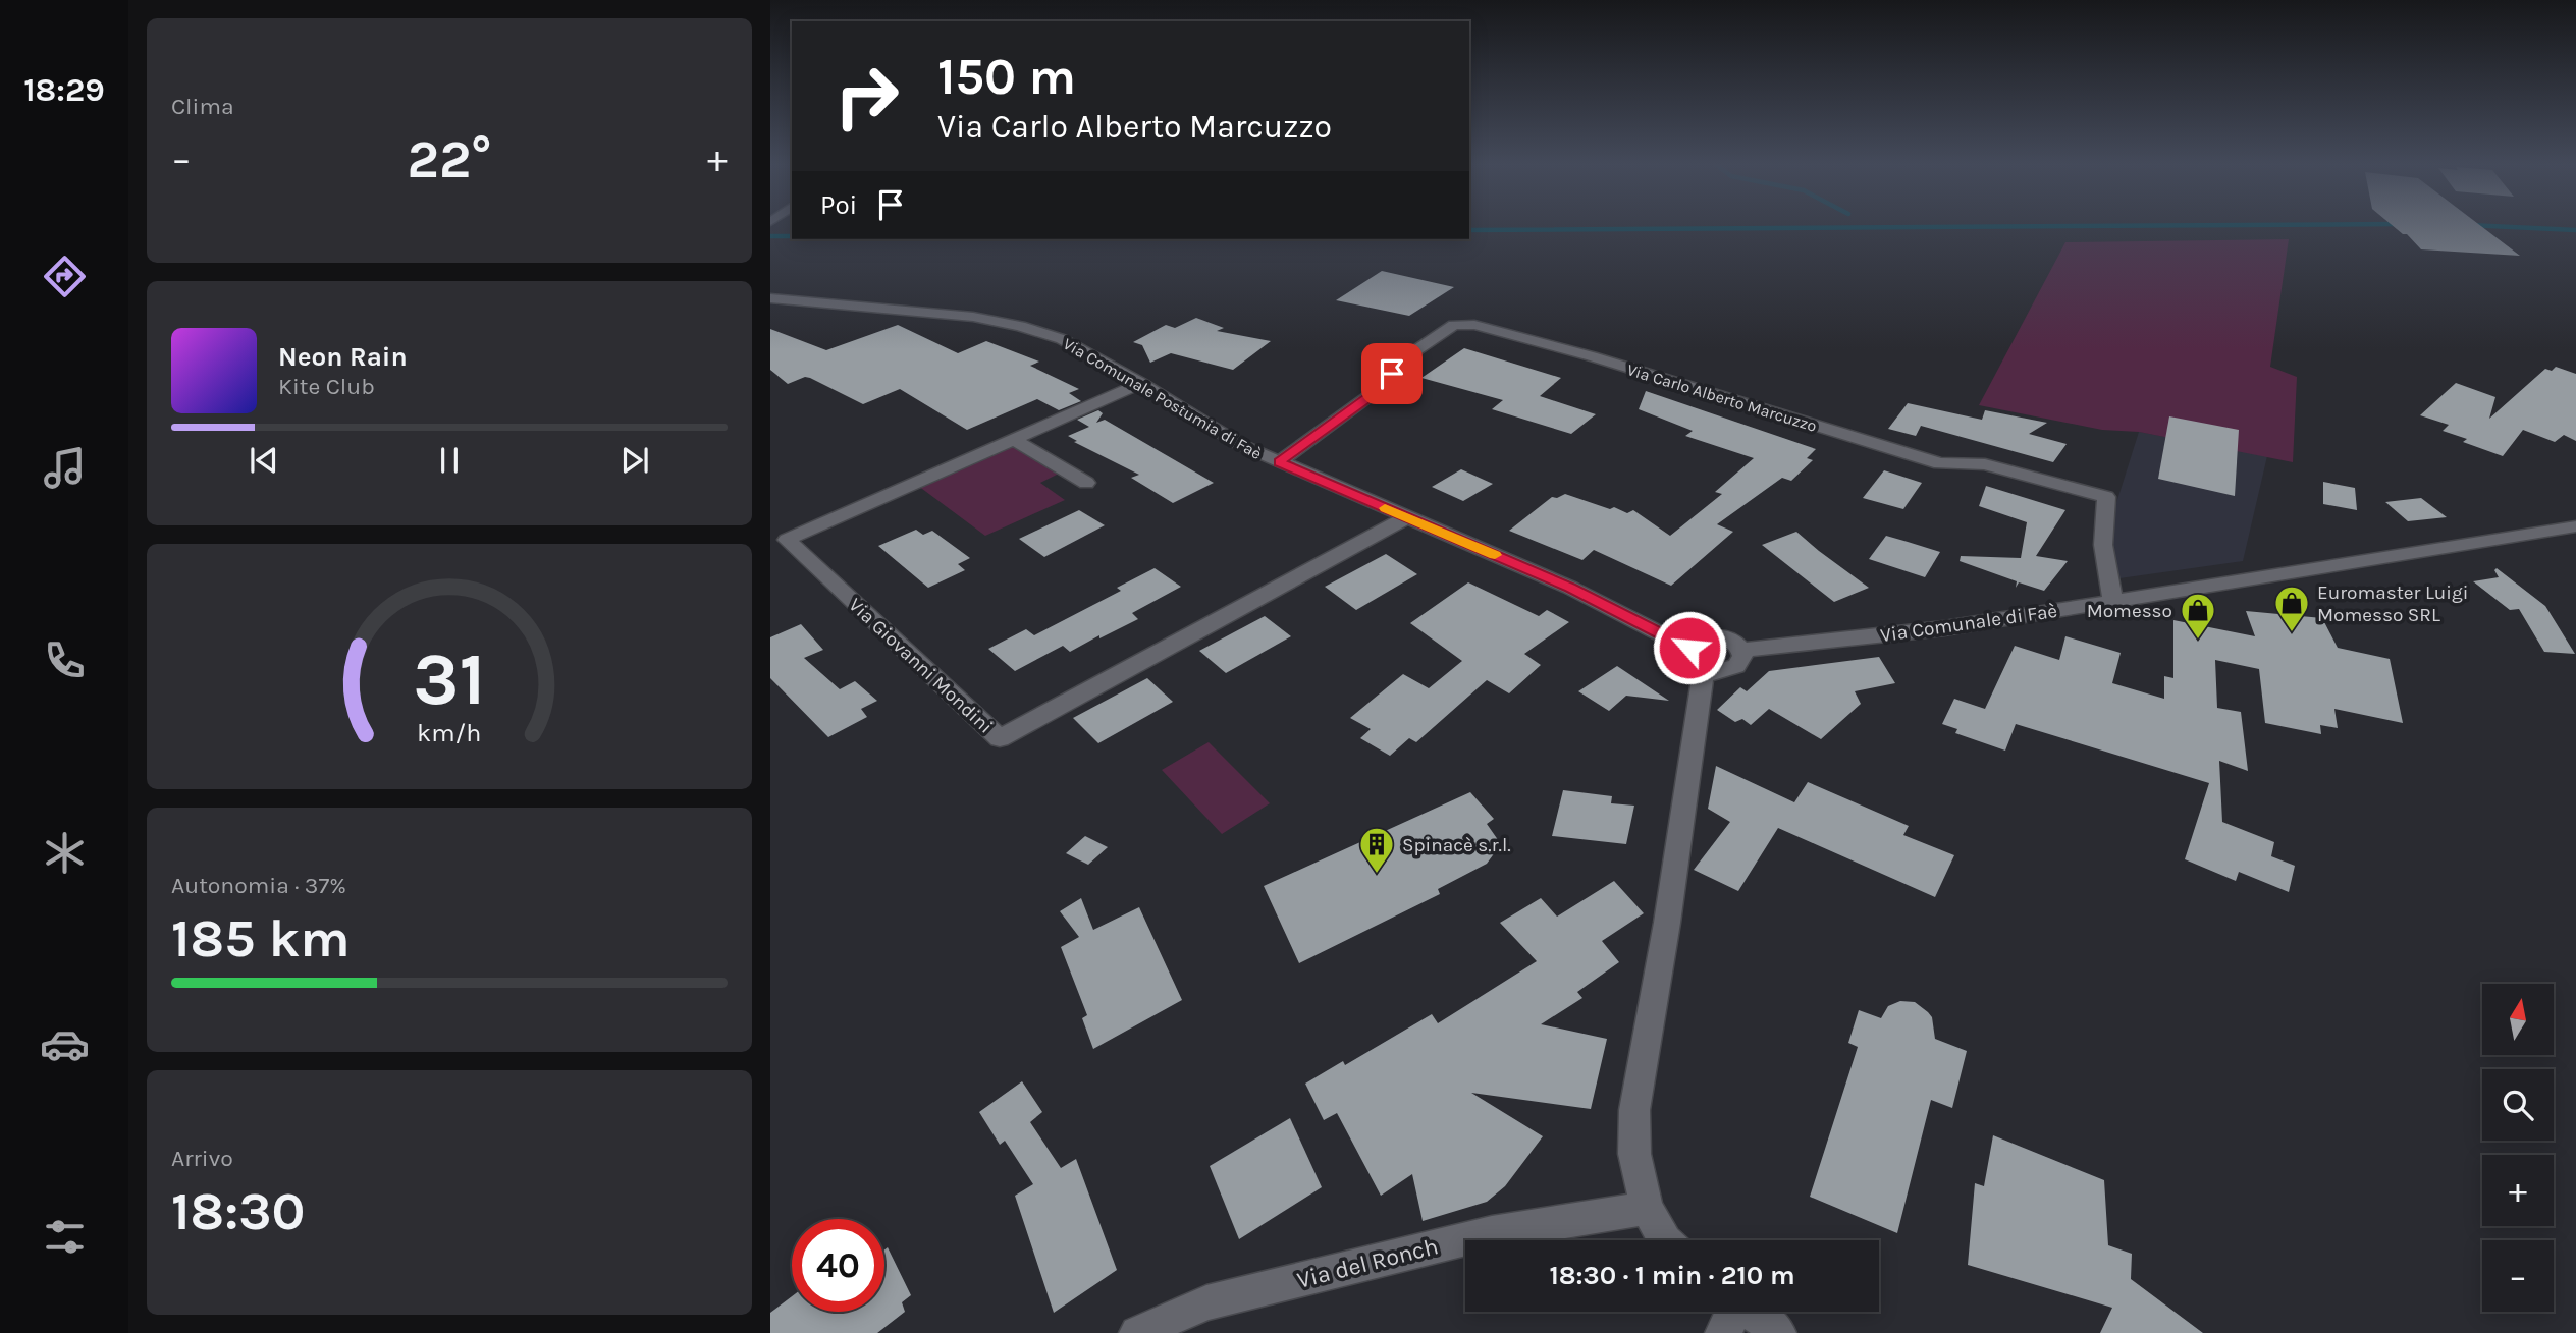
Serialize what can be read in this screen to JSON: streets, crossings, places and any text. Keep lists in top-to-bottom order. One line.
{"streets":{"street":["Via Carlo Alberto Marcuzzo","Via Comunale Postumia di Faè","Via Comunale di Faè","Via Giovanni Mondini","Via del Ronch"]},"crossings":[["Via Carlo Alberto Marcuzzo","Via Comunale Postumia di Faè"],["Via Carlo Alberto Marcuzzo","Via Comunale di Faè"],["Via Comunale Postumia di Faè","Via Comunale di Faè"],["Via Comunale Postumia di Faè","Via Giovanni Mondini"]],"places":{"shop":["Euromaster Luigi Momesso SRL","Momesso"],"building":["Spinacè s.r.l."]},"north":"top","page":{"tabs":"18:29","tile":["Clima",["Autonomia · 37%","185 km"],["Arrivo","18:30"]],"turn":["150 m","Via Carlo Alberto Marcuzzo"],"heat":["−","22°","+"],"then":"Poi","song":["Neon Rain","Kite Club"],"map_buttons":["+","−"],"limit":"40","trip":"18:30 · 1 min · 210 m","gauge":["31","km/h"]}}
